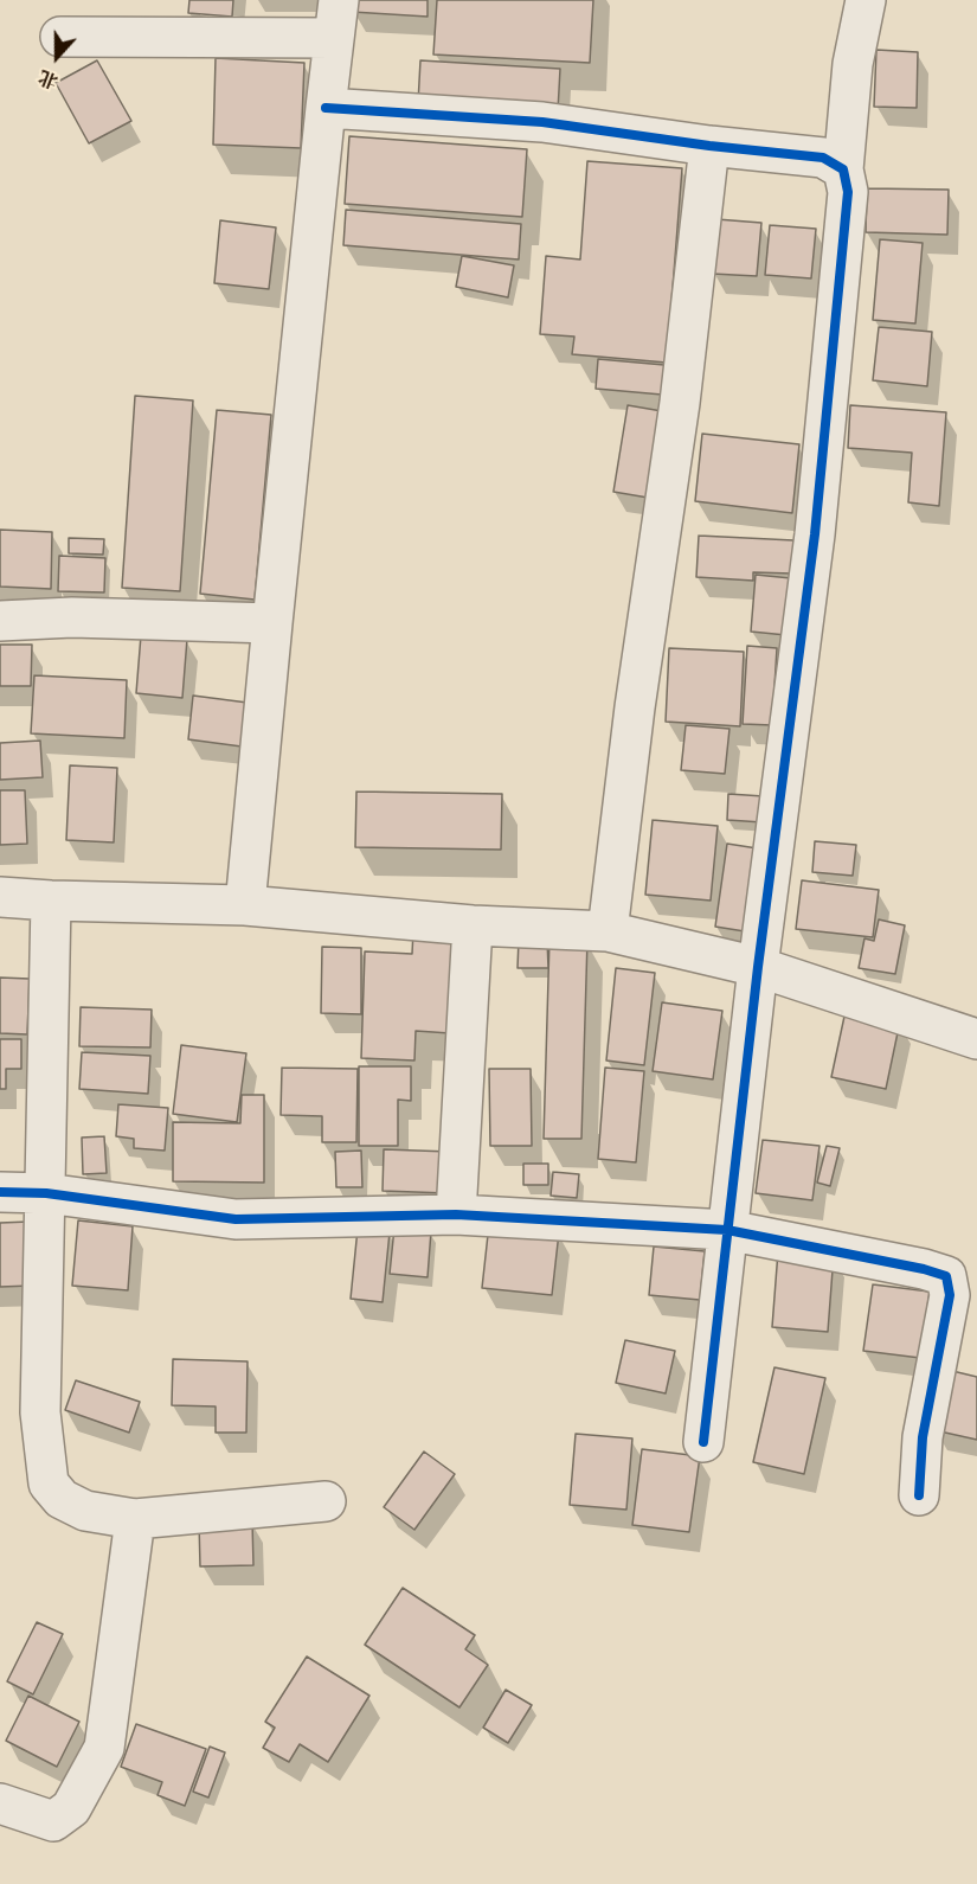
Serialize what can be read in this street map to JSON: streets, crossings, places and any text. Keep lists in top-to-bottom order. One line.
{"north":"bottom"}
